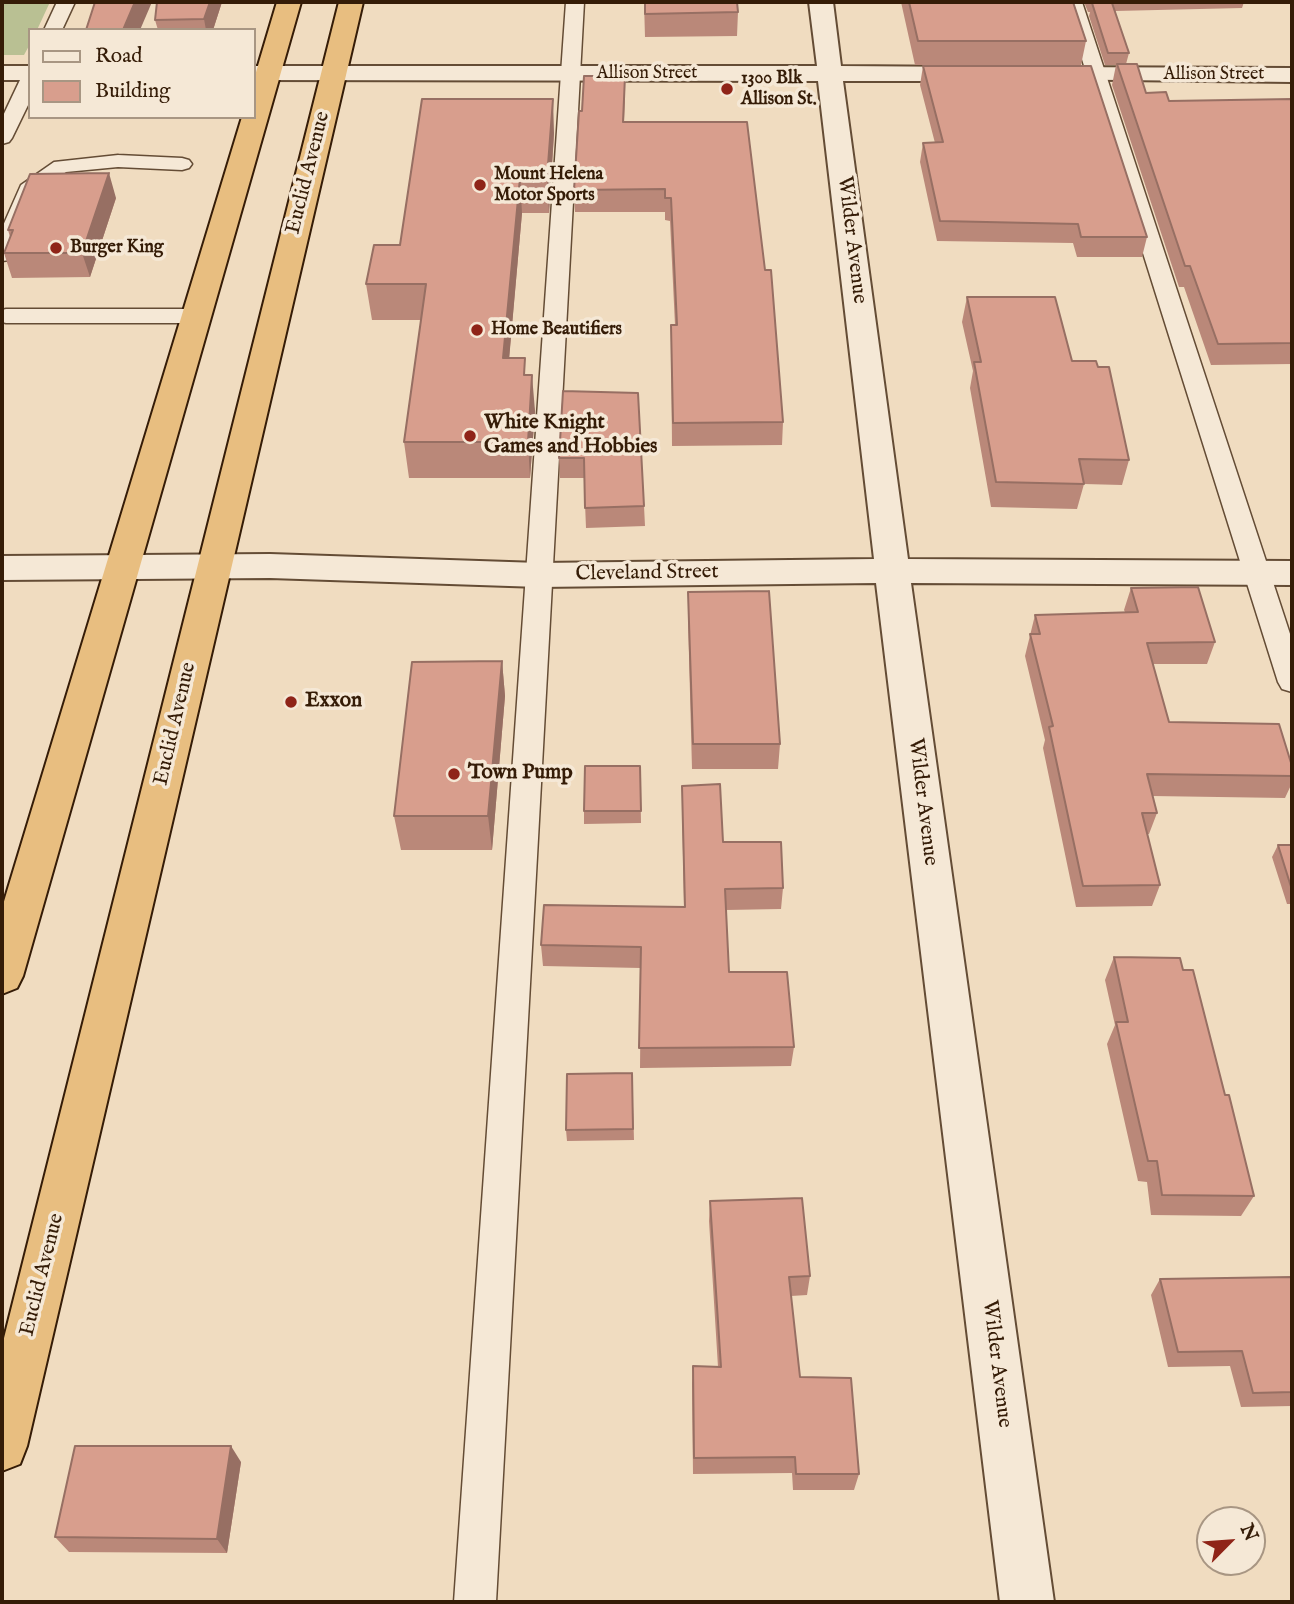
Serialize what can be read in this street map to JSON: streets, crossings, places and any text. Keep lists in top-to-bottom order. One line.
{"streets":{"highway":["Euclid Avenue"],"street":["Allison Street","Wilder Avenue","Cleveland Street"]},"crossings":[["Allison Street","Euclid Avenue"],["Allison Street","Wilder Avenue"],["Euclid Avenue","Cleveland Street"],["Wilder Avenue","Cleveland Street"]],"places":["1300 Blk Allison St.","Mount Helena Motor Sports","Burger King","Home Beautifiers","White Knight Games and Hobbies","Exxon","Town Pump"],"legend":["Road","Building"],"north":"top right"}
